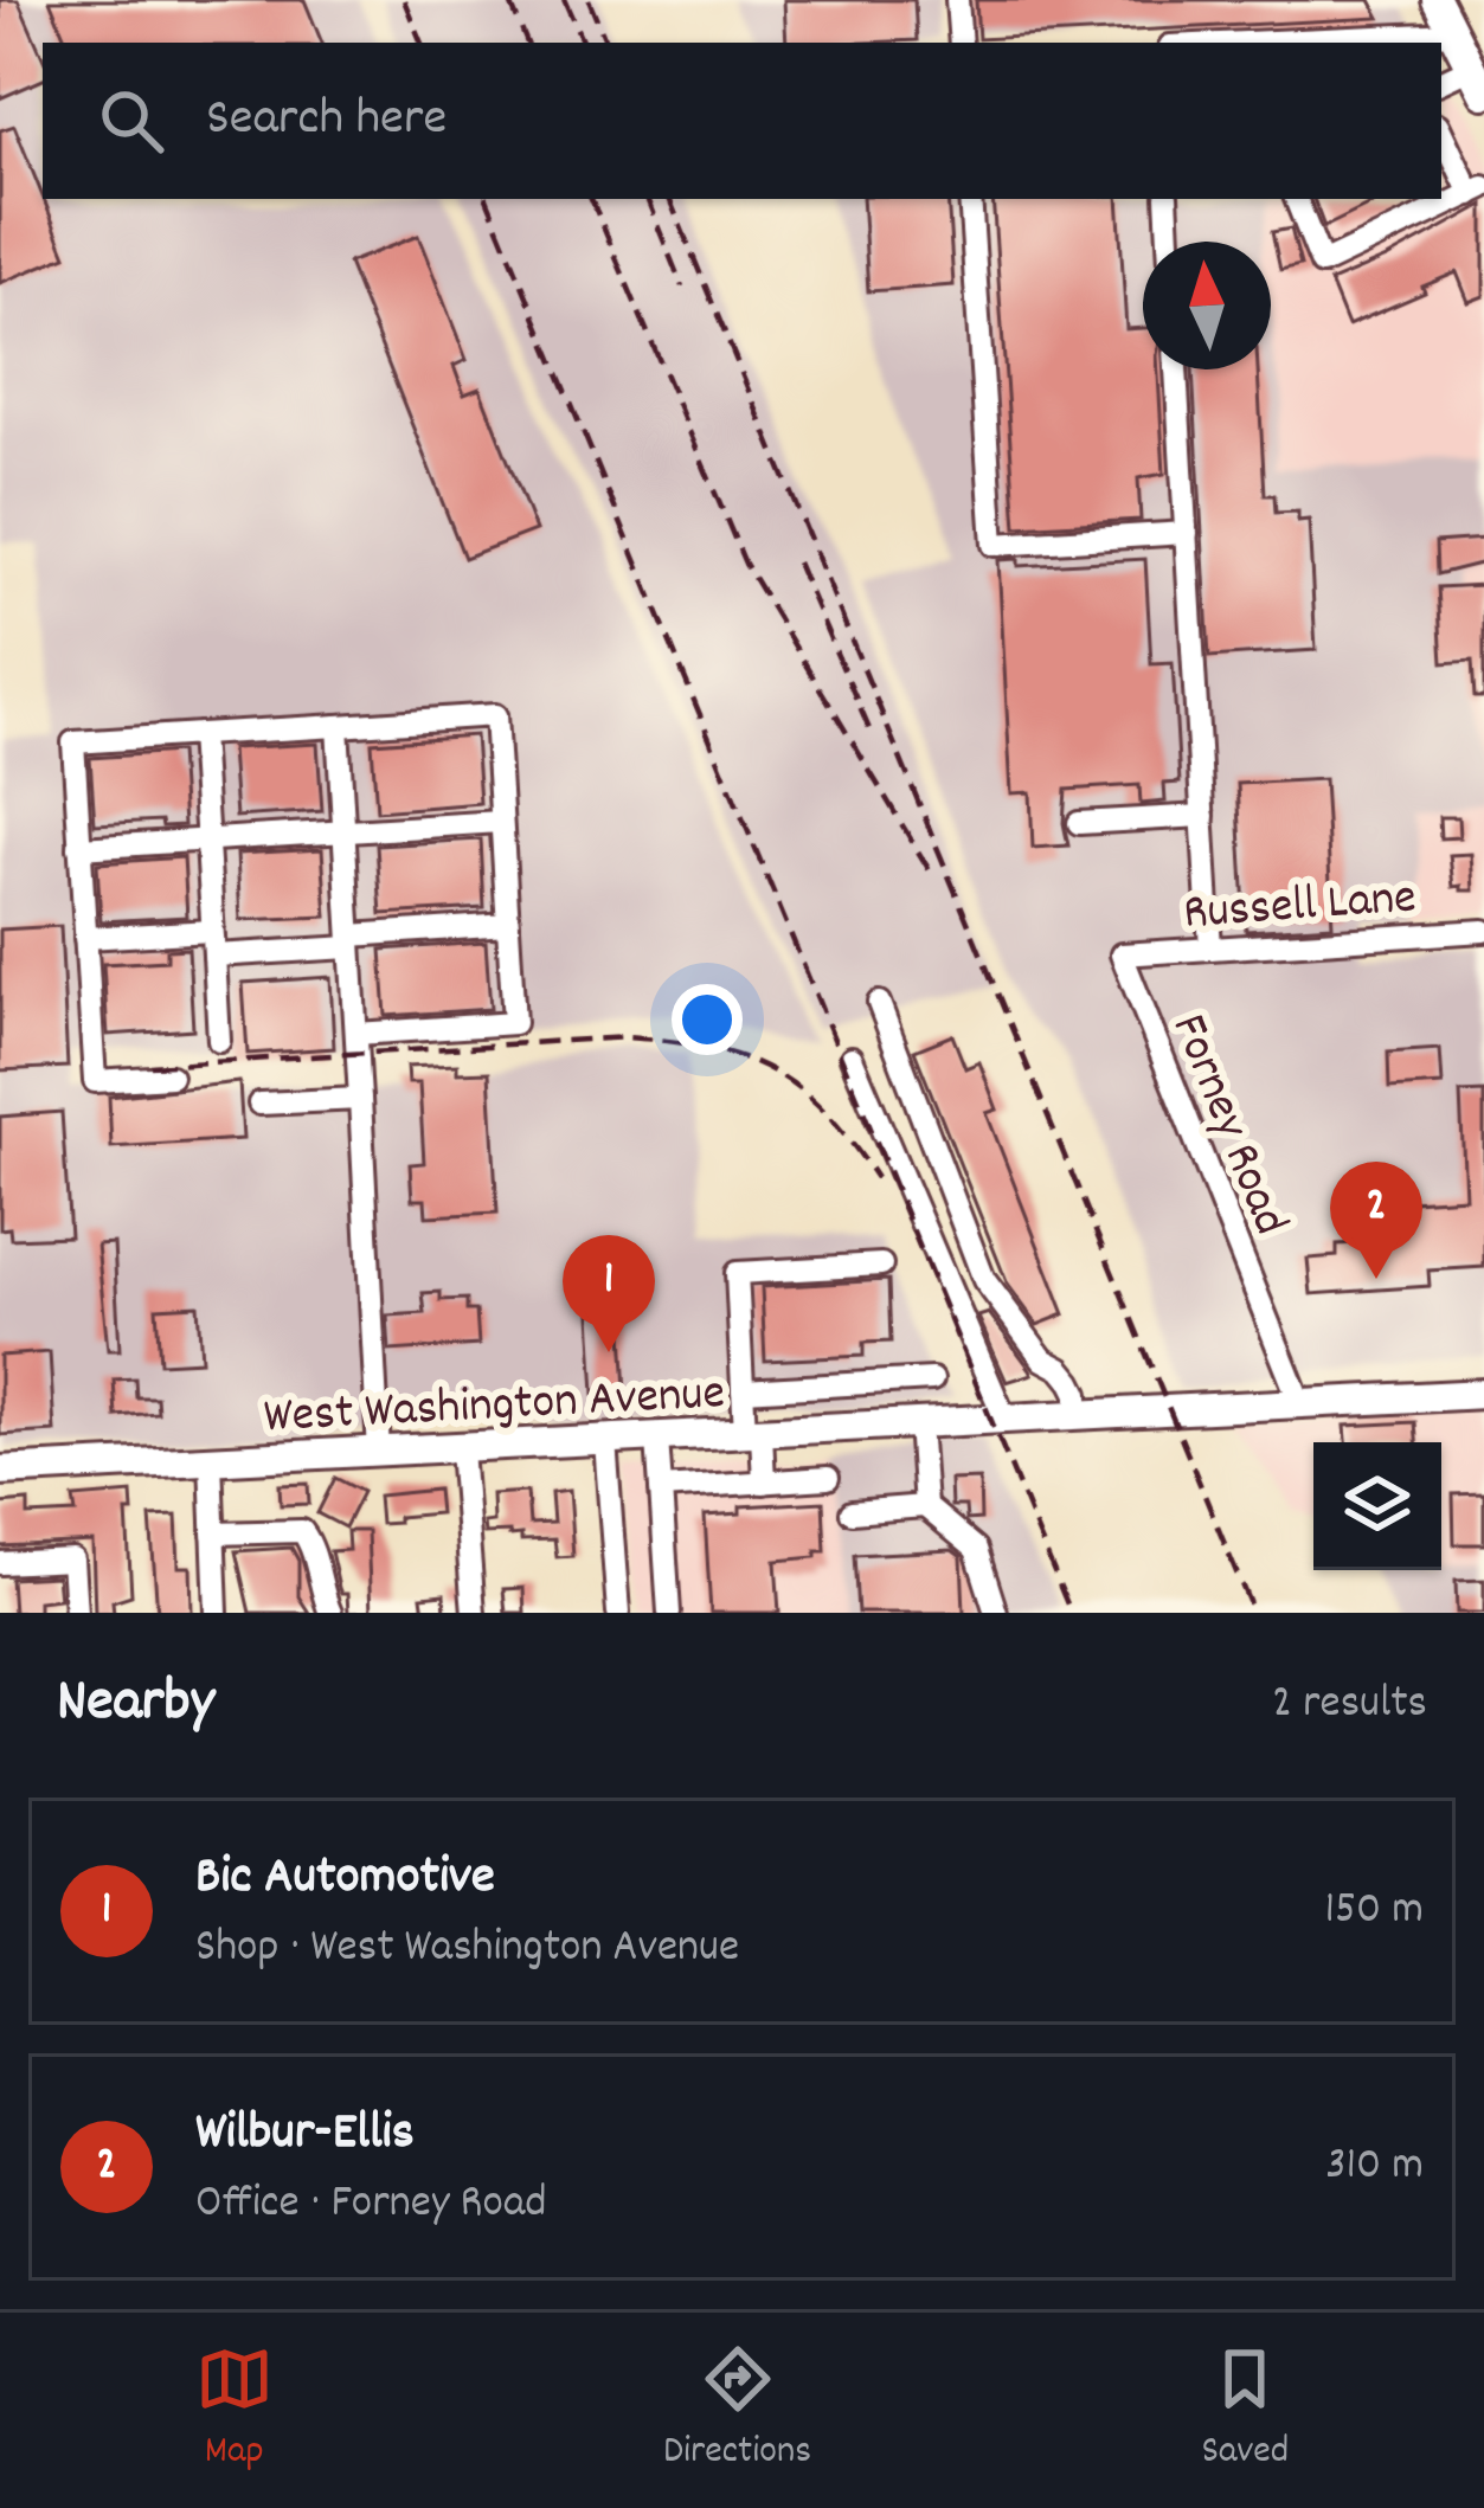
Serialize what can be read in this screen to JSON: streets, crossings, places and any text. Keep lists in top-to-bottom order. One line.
{"streets":{"main road":["West Washington Avenue"],"street":["Russell Lane","Forney Road"]},"crossings":[["Russell Lane","Forney Road"],["Forney Road","West Washington Avenue"]],"north":"top","page":{"search":"Search here","pins":["2","1"],"heading":["Nearby","2 results"],"list":[{"mark":"1","name":"Bic Automotive","note":"Shop · West Washington Avenue","value":"150 m"},{"mark":"2","name":"Wilbur-Ellis","note":"Office · Forney Road","value":"310 m"}],"nav":["Map","Directions","Saved"]}}
